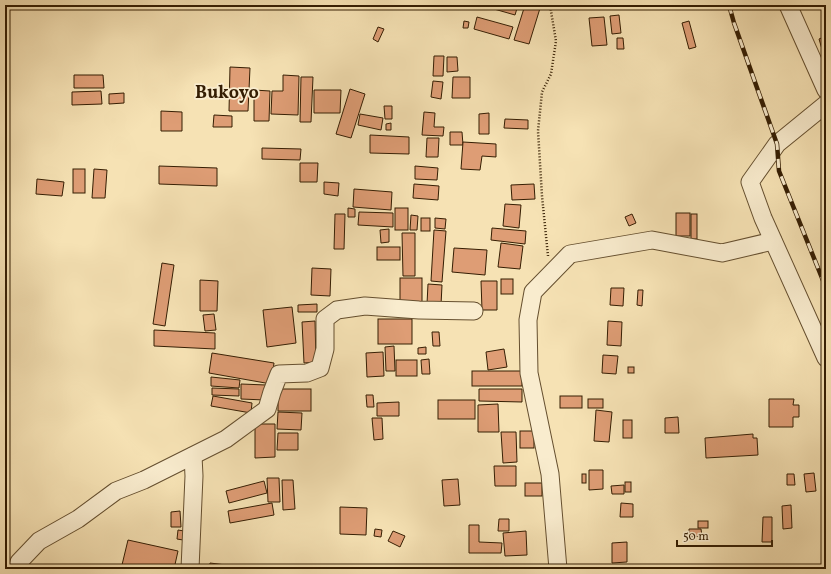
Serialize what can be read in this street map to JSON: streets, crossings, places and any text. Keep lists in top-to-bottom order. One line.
{"districts":["Bukoyo"],"scale_bar":"50 m"}
